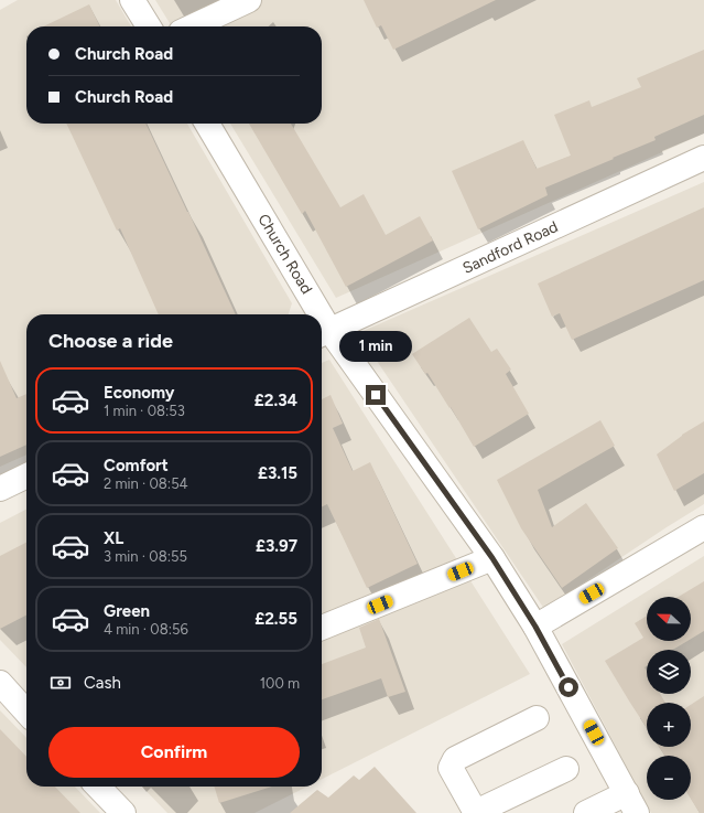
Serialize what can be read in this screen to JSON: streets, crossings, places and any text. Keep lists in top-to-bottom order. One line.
{"streets":{"street":["Sandford Road","Church Road"]},"crossings":[["Sandford Road","Church Road"]],"north":"left","page":{"banner":["Church Road","Church Road"],"heading":"Choose a ride","bubble":"1 min","list":[{"name":"Economy","note":"1 min · 08:53","value":"£2.34"},{"name":"Comfort","note":"2 min · 08:54","value":"£3.15"},{"name":"XL","note":"3 min · 08:55","value":"£3.97"},{"name":"Green","note":"4 min · 08:56","value":"£2.55"}],"map_buttons":["+","−"],"pay":["Cash","100 m"],"buttons":"Confirm"}}
